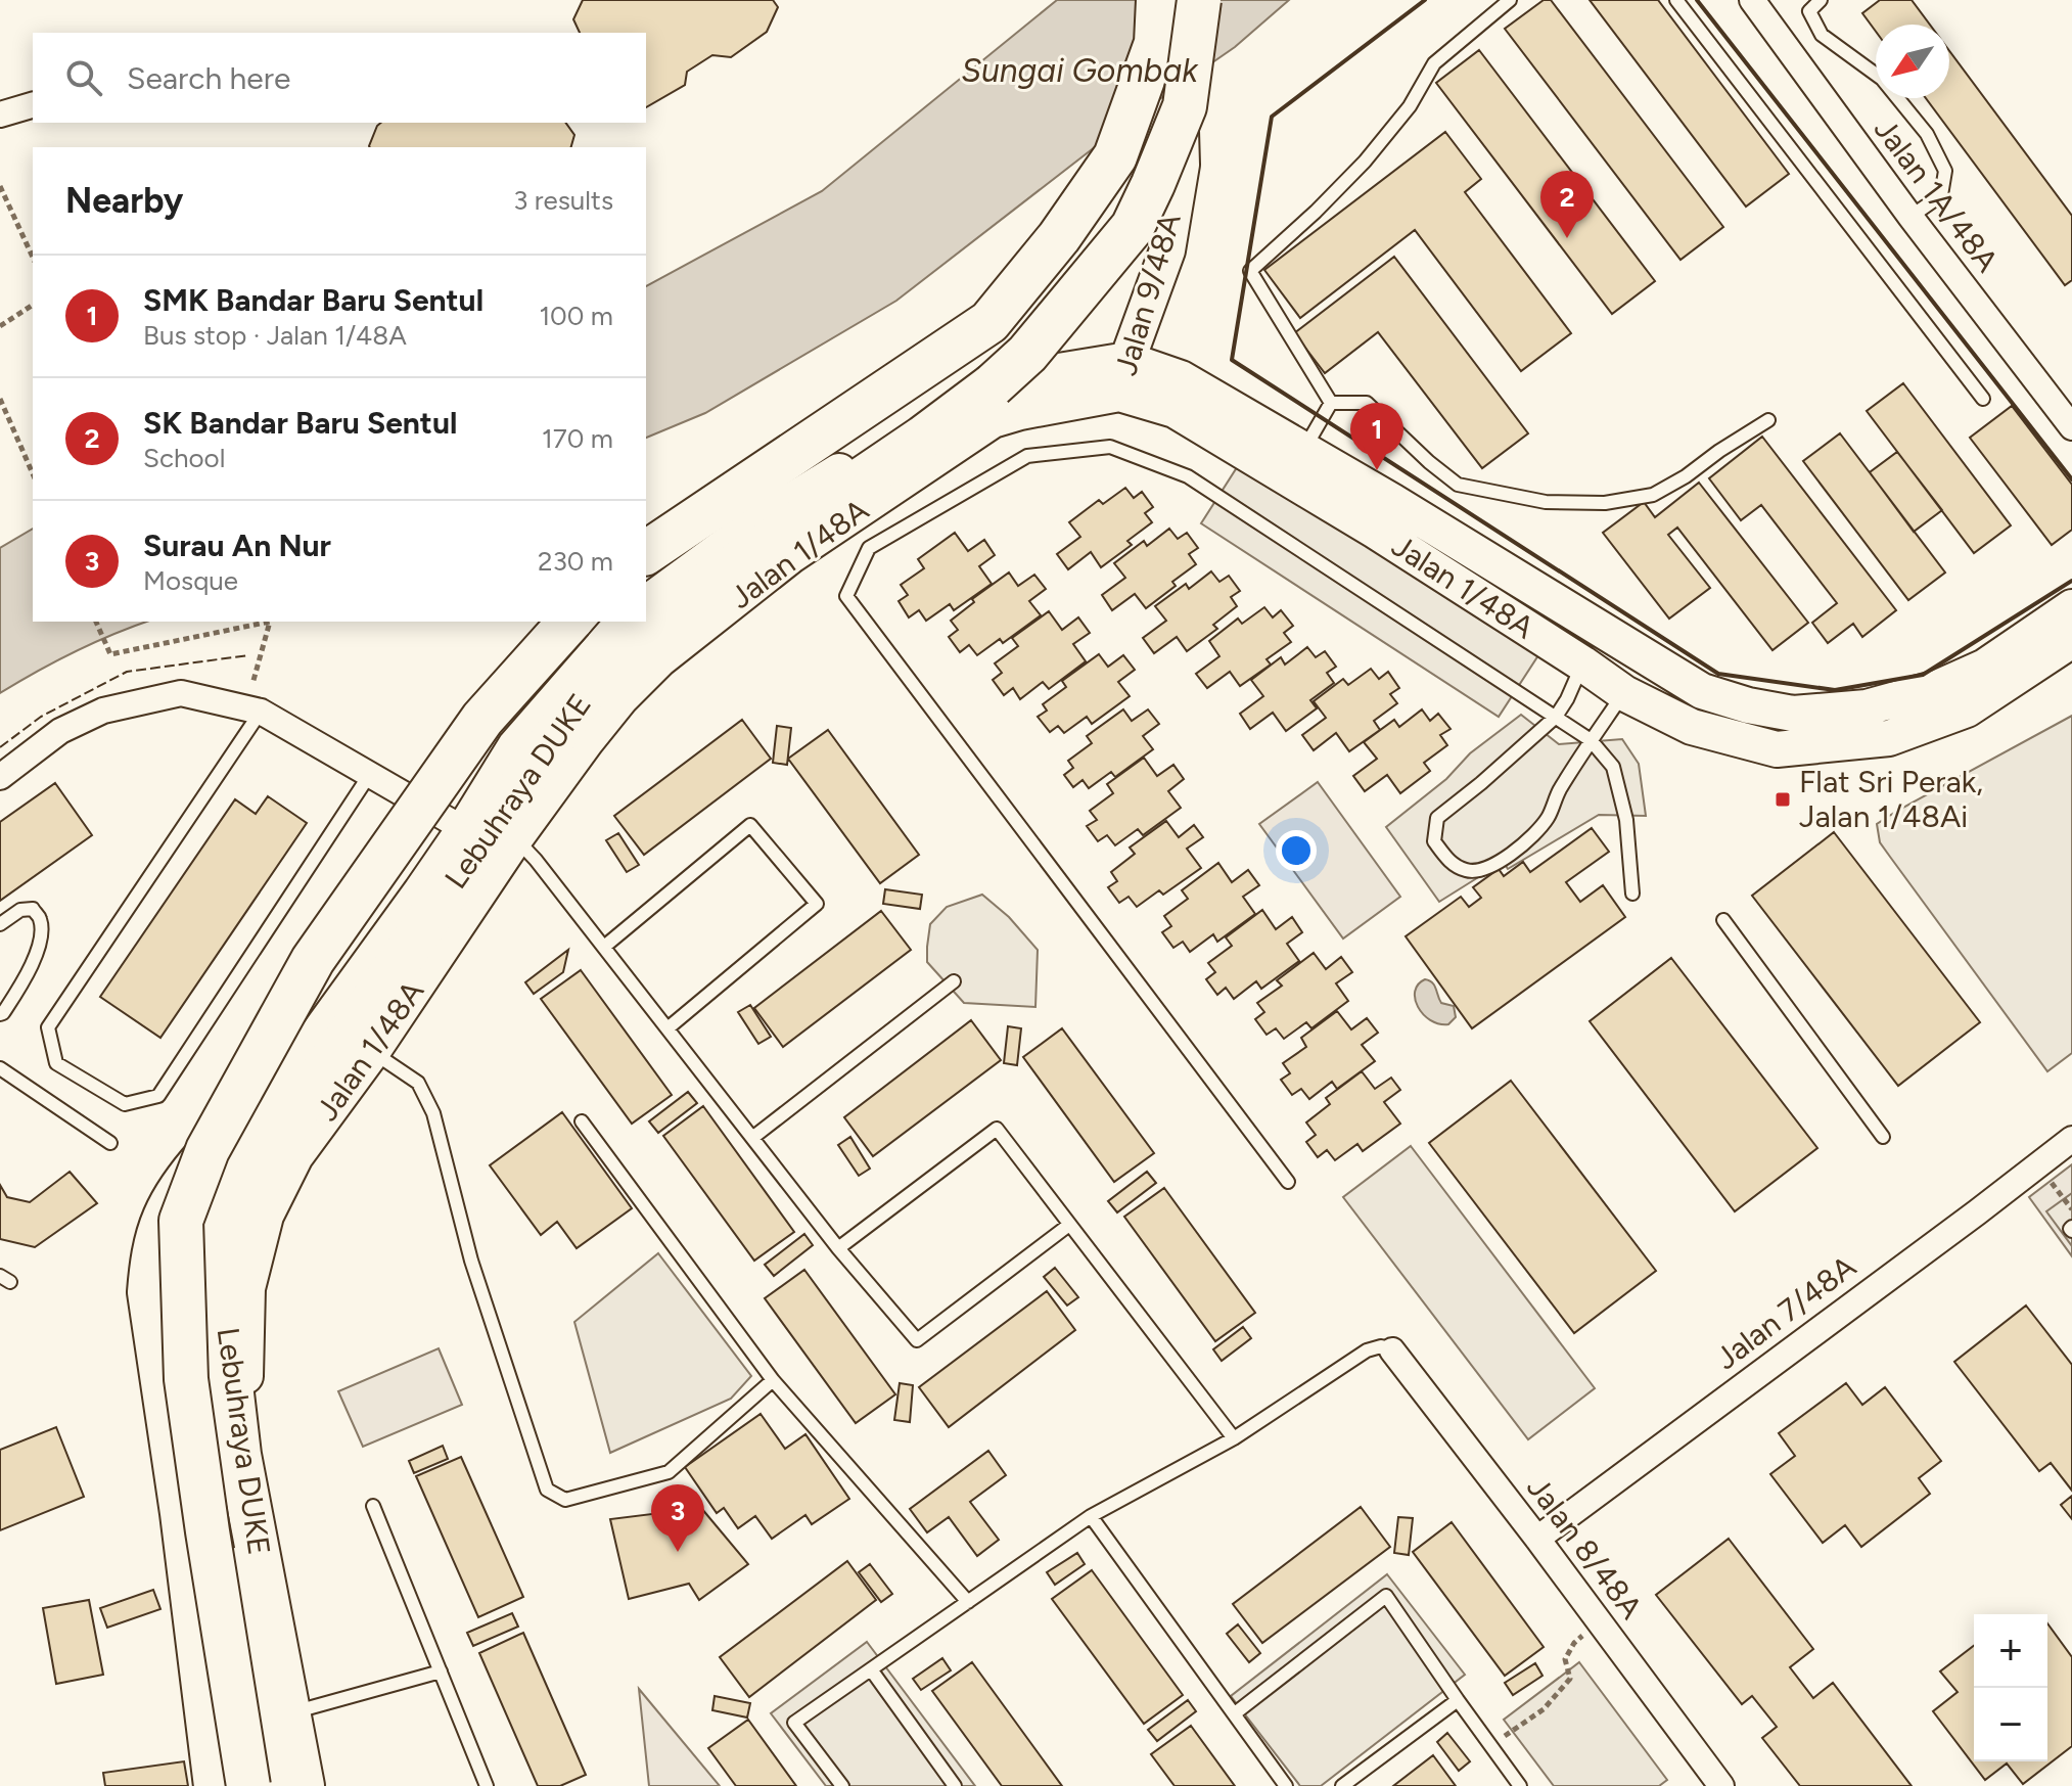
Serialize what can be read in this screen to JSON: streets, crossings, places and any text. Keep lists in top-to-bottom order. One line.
{"streets":{"highway":["Lebuhraya DUKE"],"main road":["Jalan 9/48A","Jalan 1/48A"],"street":["Jalan 1A/48A","Jalan 7/48A","Jalan 8/48A"]},"crossings":[["Jalan 9/48A","Jalan 1/48A"],["Jalan 1/48A","Lebuhraya DUKE"],["Jalan 7/48A","Jalan 8/48A"]],"water":["Sungai Gombak"],"places":{"transit":["Flat Sri Perak, Jalan 1/48Ai"]},"north":"bottom left","page":{"search":"Search here","heading":["Nearby","3 results"],"pins":["2","1","3"],"list":[{"mark":"1","name":"SMK Bandar Baru Sentul","note":"Bus stop · Jalan 1/48A","value":"100 m"},{"mark":"2","name":"SK Bandar Baru Sentul","note":"School","value":"170 m"},{"mark":"3","name":"Surau An Nur","note":"Mosque","value":"230 m"}],"map_buttons":["+","−"]}}
